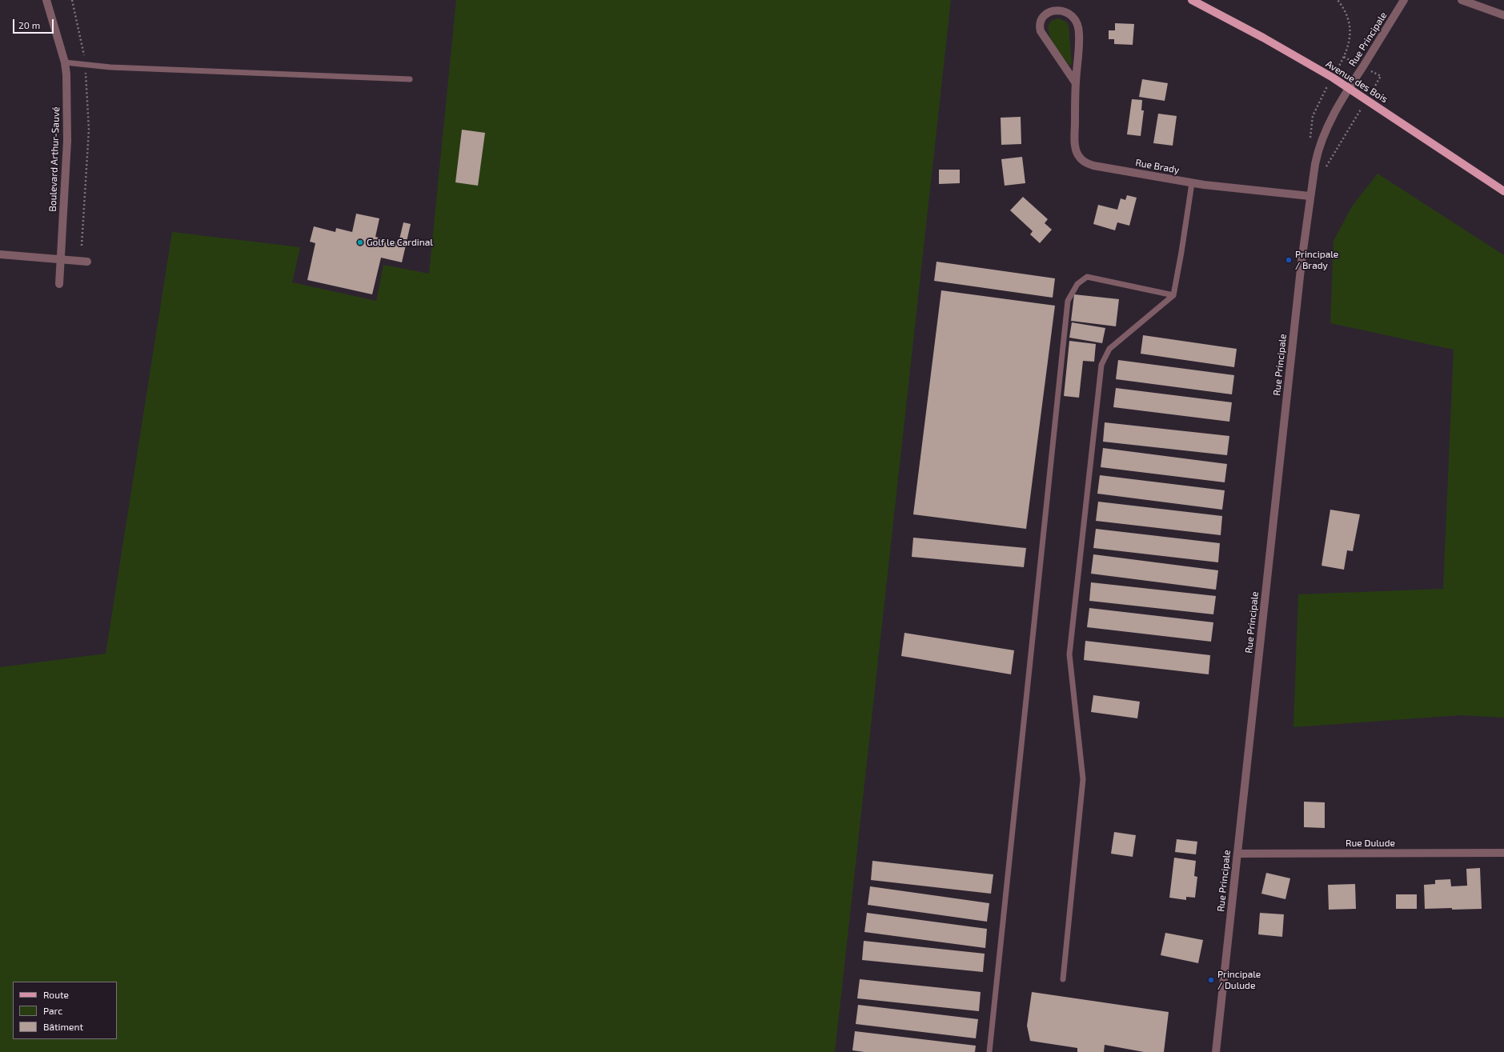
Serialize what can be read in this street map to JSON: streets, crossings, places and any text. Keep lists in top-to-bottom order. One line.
{"streets":{"main road":["Avenue des Bois"],"street":["Rue Principale","Boulevard Arthur-Sauvé","Rue Brady","Rue Dulude"]},"crossings":[["Rue Principale","Avenue des Bois"],["Rue Principale","Rue Brady"],["Rue Principale","Rue Dulude"]],"places":["Golf le Cardinal","Principale / Brady","Principale / Dulude"],"legend":["Route","Parc","Bâtiment"],"scale_bar":"20 m"}
